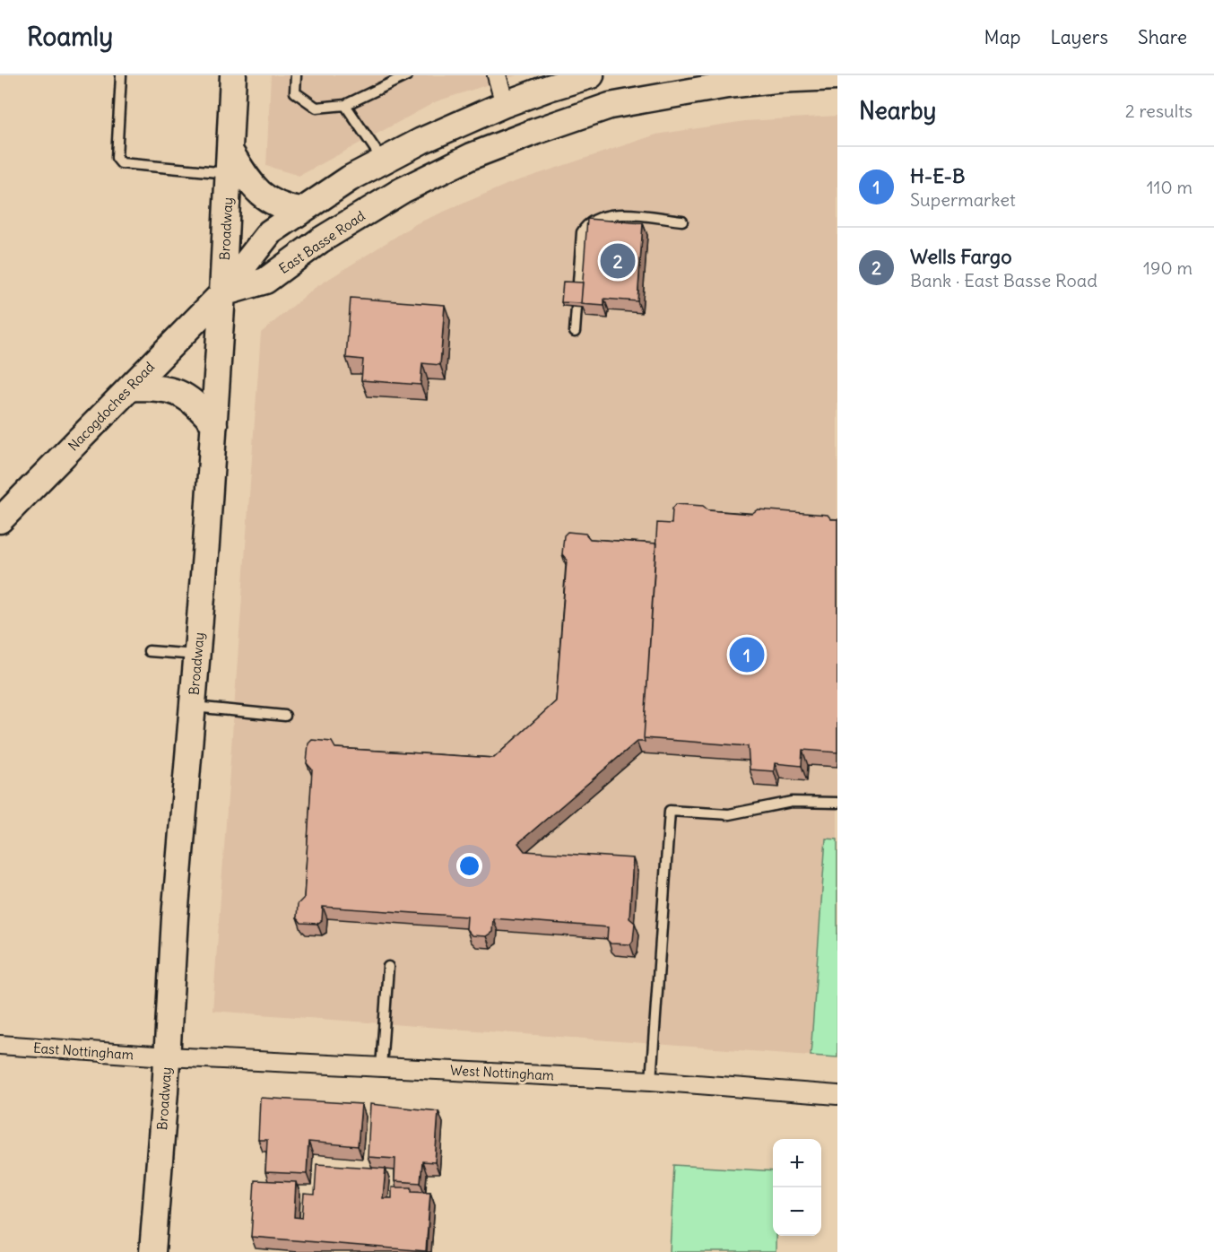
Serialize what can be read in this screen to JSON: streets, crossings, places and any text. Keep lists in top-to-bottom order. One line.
{"streets":{"main road":["Broadway","East Basse Road","Nacogdoches Road"],"street":["East Nottingham","West Nottingham"]},"crossings":[["Broadway","East Basse Road"],["Broadway","Nacogdoches Road"],["Broadway","East Nottingham"],["Broadway","West Nottingham"],["East Basse Road","Nacogdoches Road"],["East Nottingham","West Nottingham"]],"page":{"header":"Roamly","nav":["Map","Layers","Share"],"heading":["Nearby","2 results"],"list":[{"mark":"1","name":"H-E-B","note":"Supermarket","value":"110 m"},{"mark":"2","name":"Wells Fargo","note":"Bank · East Basse Road","value":"190 m"}],"pins":["2","1"],"map_buttons":["+","−"]}}
